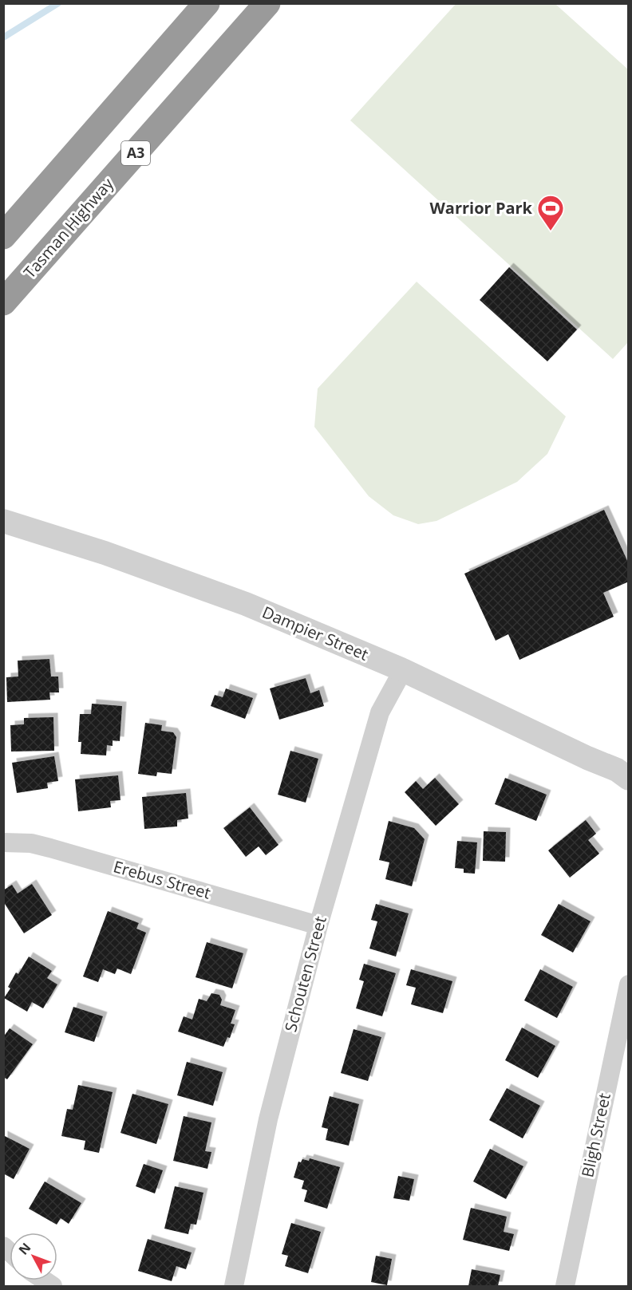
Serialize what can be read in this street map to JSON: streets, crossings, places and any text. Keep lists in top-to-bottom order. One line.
{"streets":{"highway":["A3","Tasman Highway"],"street":["Dampier Street","Erebus Street","Schouten Street","Bligh Street"]},"crossings":[["Dampier Street","Schouten Street"],["Erebus Street","Schouten Street"]],"places":{"sports":["Warrior Park"]},"north":"top left"}
